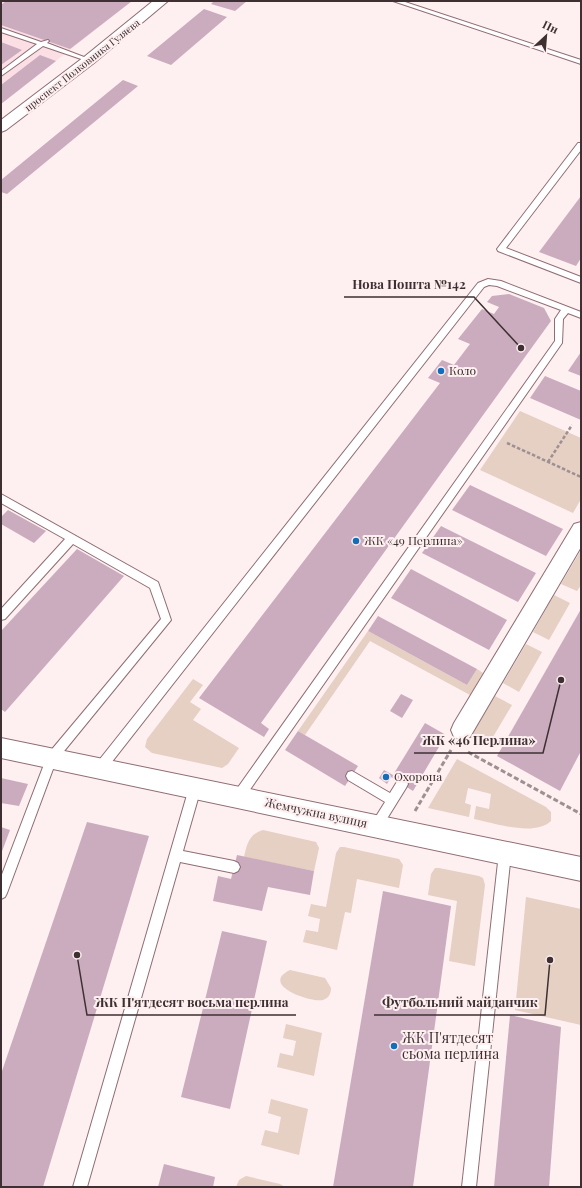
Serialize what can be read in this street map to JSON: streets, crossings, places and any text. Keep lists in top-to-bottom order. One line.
{"streets":{"main road":["проспект Полковника Гуляєва"],"street":["Жемчужна вулиця"]},"places":["Нова Пошта №142","Коло","ЖК «49 Перлина»","ЖК «46 Перлина»","Охорона","ЖК П'ятдесят восьма перлина","Футбольний майданчик","ЖК П'ятдесят сьома перлина"],"north":"top right"}
